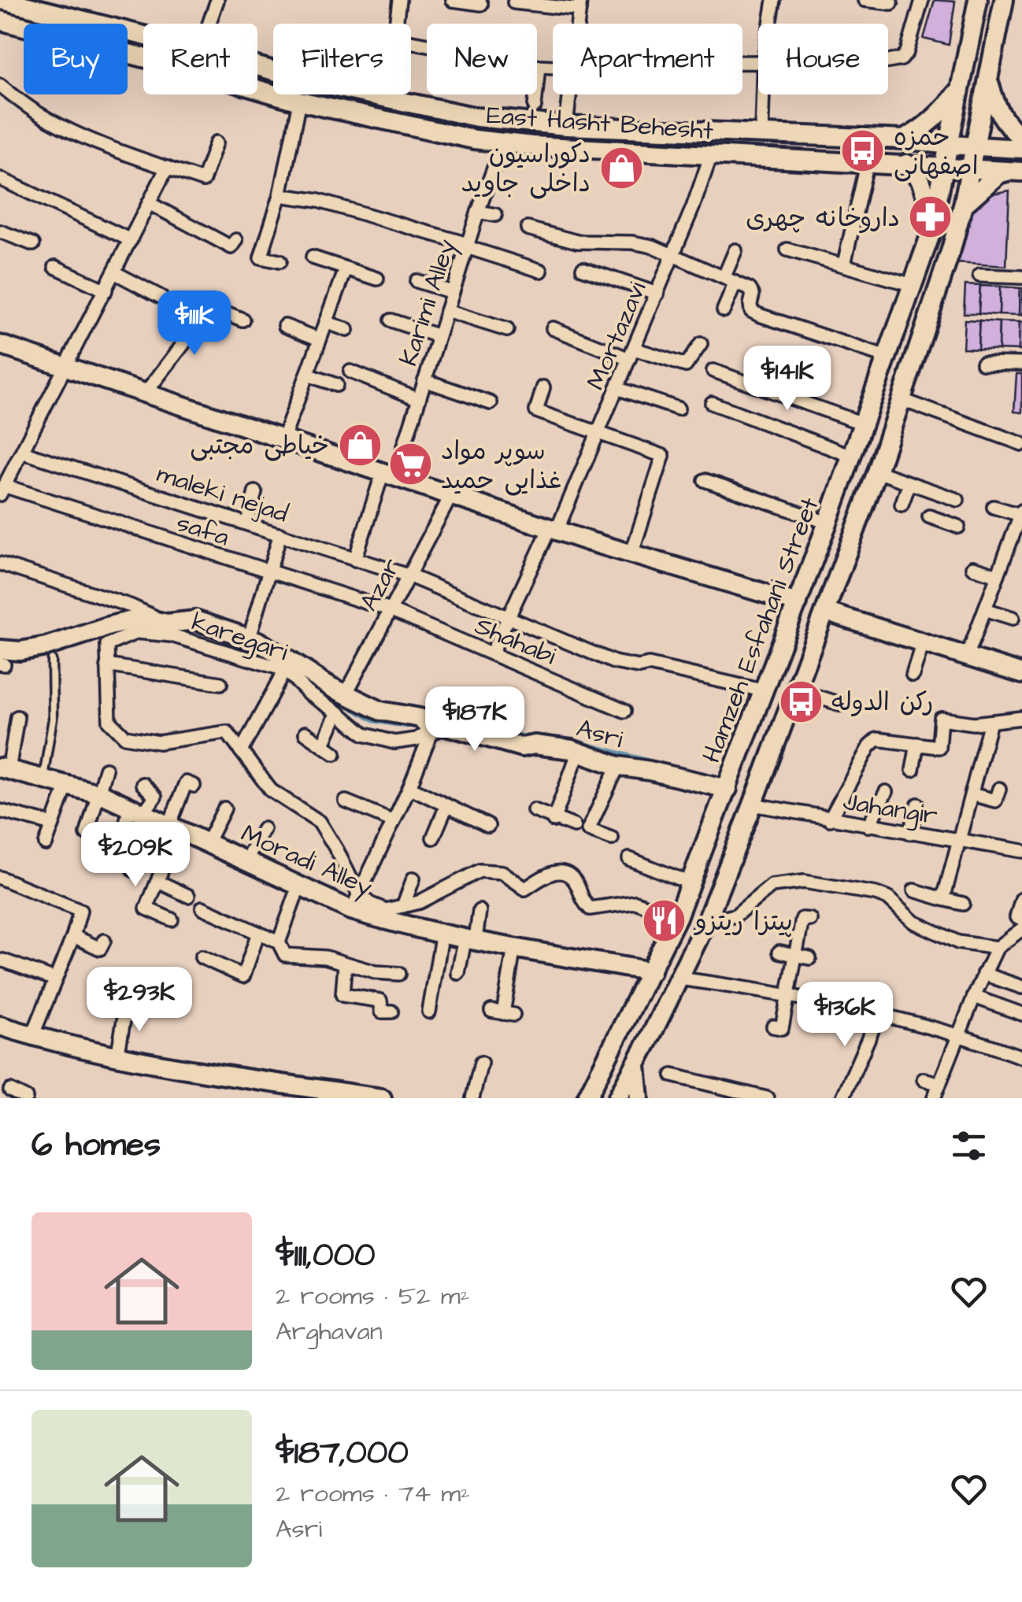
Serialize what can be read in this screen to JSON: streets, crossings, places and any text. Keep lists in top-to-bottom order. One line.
{"streets":{"main road":["East Hasht Behesht","Hamzeh Esfahani Street","Asri","Moradi Alley"],"street":["Karimi Alley","Mortazavi","maleki nejad","safa","Azar","karegari","Shahabi","Jahangir"]},"crossings":[["East Hasht Behesht","Karimi Alley"],["East Hasht Behesht","Mortazavi"],["East Hasht Behesht","Hamzeh Esfahani Street"],["Karimi Alley","maleki nejad"],["Mortazavi","maleki nejad"],["Mortazavi","Shahabi"],["maleki nejad","Azar"],["maleki nejad","Hamzeh Esfahani Street"],["safa","Azar"],["safa","Shahabi"],["Azar","Shahabi"],["Azar","Asri"],["Hamzeh Esfahani Street","Asri"],["Hamzeh Esfahani Street","Jahangir"],["Hamzeh Esfahani Street","Moradi Alley"],["karegari","Asri"]],"places":{"bus stop":["حمزه اصفهانی","رکن الدوله"],"shop":["دکوراسیون داخلی جاوید","خیاطی مجتبی"],"pharmacy":["داروخانه چهری"],"supermarket":["سوپر مواد غذایی حمید"],"restaurant":["پیتزا ریتزو"]},"page":{"chip":["Buy","Rent","Filters","New","Apartment","House"],"price":["$111K","$141K","$187K","$209K","$293K","$136K"],"heading":"6 homes","list":[{"name":"$111,000","note":"2 rooms · 52 m² · Arghavan"},{"name":"$187,000","note":"2 rooms · 74 m² · Asri"}]}}
